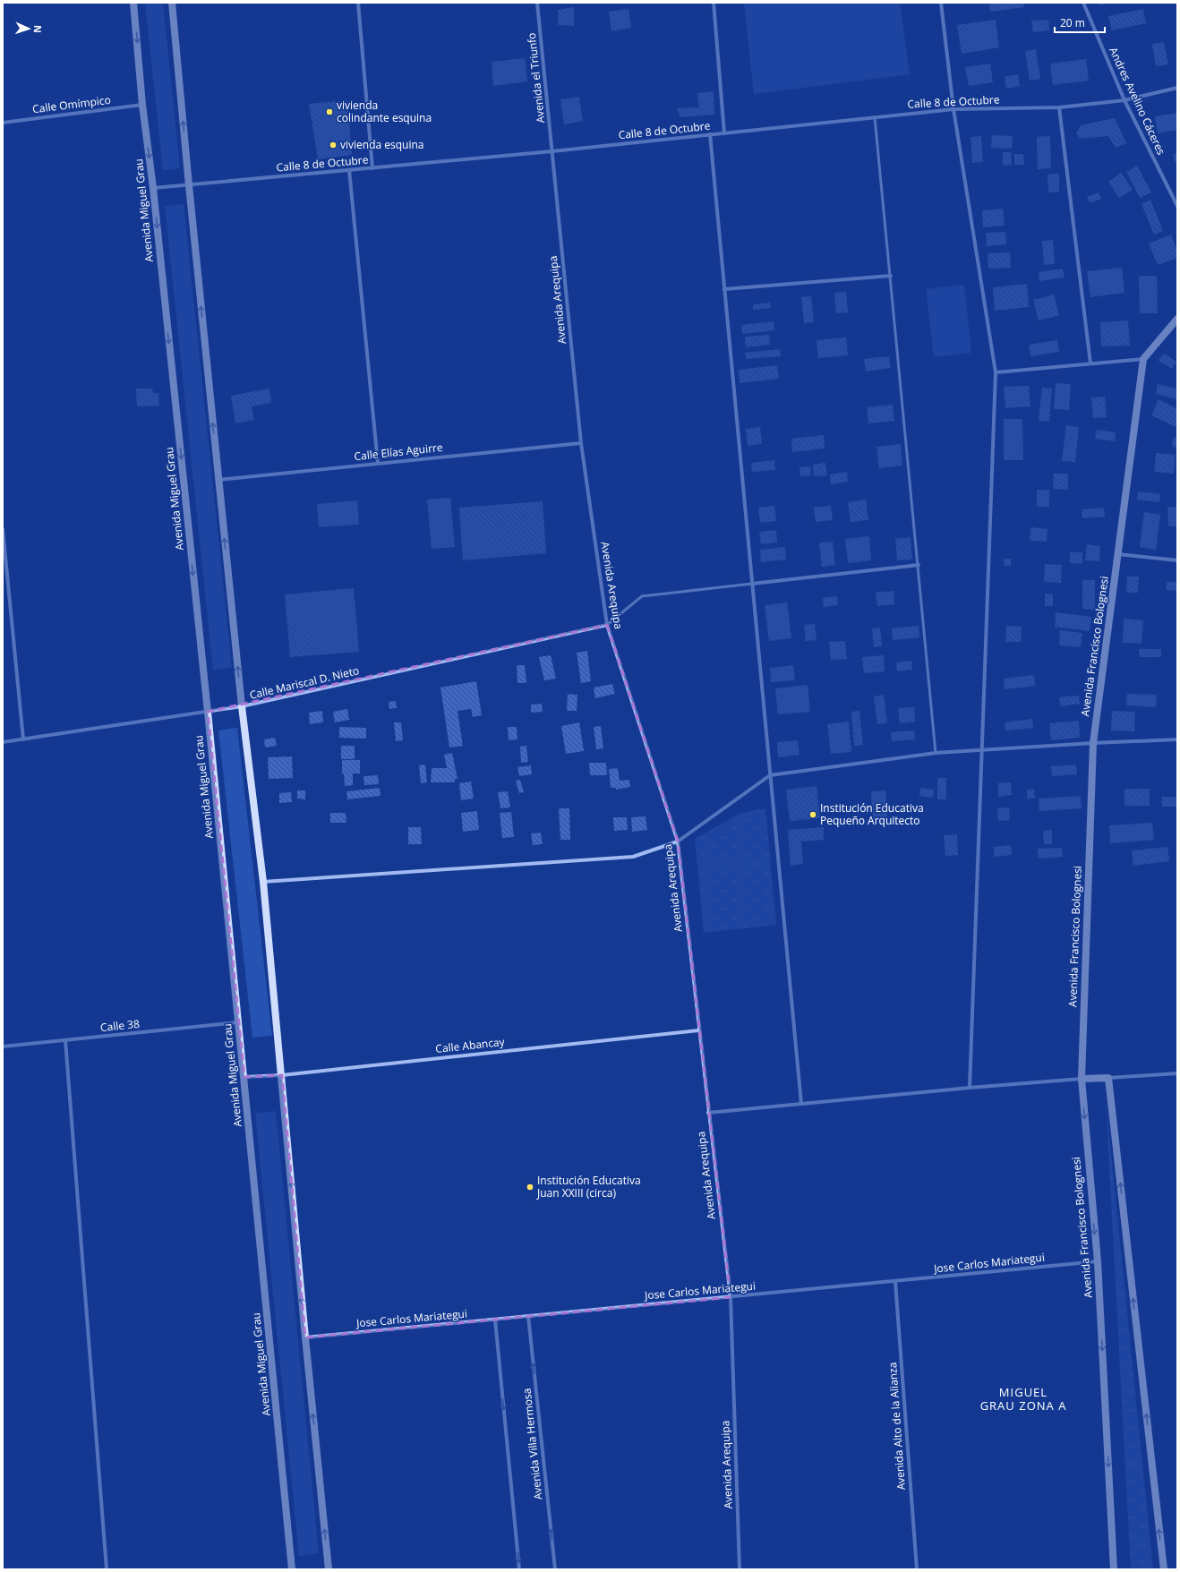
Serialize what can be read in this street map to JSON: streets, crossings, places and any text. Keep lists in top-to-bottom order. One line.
{"streets":{"street":["Avenida el Triunfo","Andres Avelino Cáceres","Calle 8 de Octubre","Calle Omímpico","Avenida Miguel Grau","Avenida Arequipa","Calle Elías Aguirre","Avenida Francisco Bolognesi","Calle Mariscal D. Nieto","Calle 38","Calle Abancay","Jose Carlos Mariategui","Avenida Alto de la Alianza","Avenida Villa Hermosa"]},"crossings":[["Avenida el Triunfo","Calle 8 de Octubre"],["Avenida el Triunfo","Avenida Arequipa"],["Andres Avelino Cáceres","Calle 8 de Octubre"],["Calle 8 de Octubre","Avenida Miguel Grau"],["Calle 8 de Octubre","Avenida Arequipa"],["Calle Omímpico","Avenida Miguel Grau"],["Avenida Miguel Grau","Calle Mariscal D. Nieto"],["Avenida Miguel Grau","Calle 38"],["Avenida Miguel Grau","Calle Abancay"],["Avenida Arequipa","Calle Elías Aguirre"],["Avenida Arequipa","Calle Mariscal D. Nieto"],["Avenida Arequipa","Calle Abancay"],["Avenida Arequipa","Jose Carlos Mariategui"],["Avenida Francisco Bolognesi","Jose Carlos Mariategui"],["Jose Carlos Mariategui","Avenida Alto de la Alianza"],["Jose Carlos Mariategui","Avenida Villa Hermosa"]],"one_way":["Avenida Villa Hermosa"],"districts":["MIGUEL GRAU ZONA A"],"places":["vivienda colindante esquina","vivienda esquina","Institución Educativa Pequeño Arquitecto","Institución Educativa Juan XXIII (circa)"],"scale_bar":"20 m","north":"right"}
